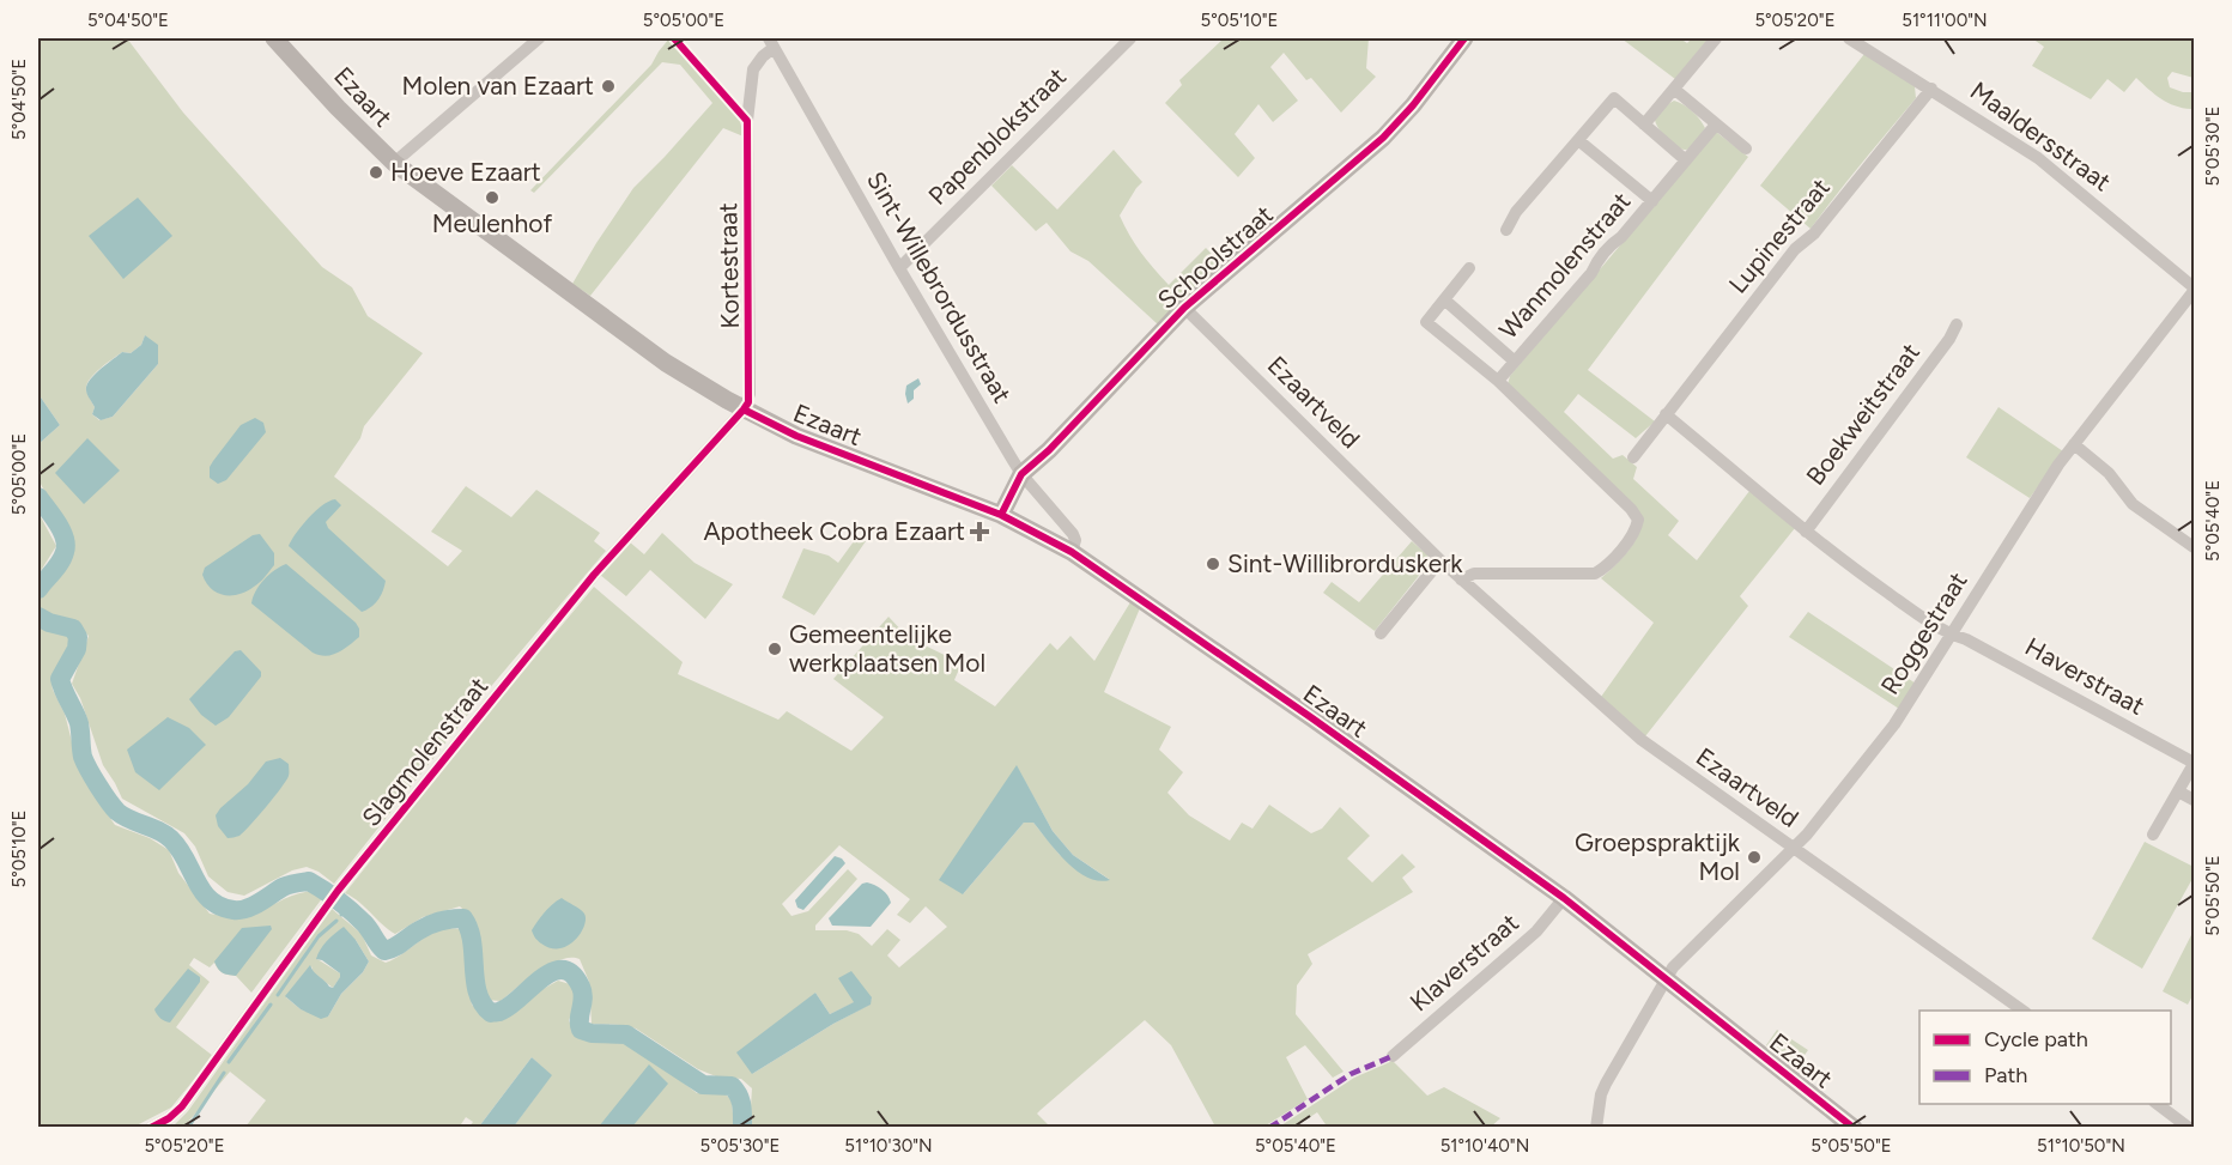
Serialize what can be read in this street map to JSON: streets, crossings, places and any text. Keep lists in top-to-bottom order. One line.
{"streets":{"main road":["Ezaart","Schoolstraat"],"street":["Papenblokstraat","Maaldersstraat","Lupinestraat","Kortestraat","Wanmolenstraat","Sint-Willebrordusstraat","Ezaartveld","Boekweitstraat","Roggestraat","Haverstraat","Slagmolenstraat","Klaverstraat"]},"crossings":[["Ezaart","Schoolstraat"],["Ezaart","Kortestraat"],["Ezaart","Sint-Willebrordusstraat"],["Ezaart","Roggestraat"],["Ezaart","Slagmolenstraat"],["Ezaart","Klaverstraat"],["Papenblokstraat","Sint-Willebrordusstraat"],["Maaldersstraat","Lupinestraat"],["Maaldersstraat","Roggestraat"],["Schoolstraat","Sint-Willebrordusstraat"],["Schoolstraat","Ezaartveld"],["Kortestraat","Sint-Willebrordusstraat"],["Kortestraat","Slagmolenstraat"],["Ezaartveld","Roggestraat"],["Roggestraat","Haverstraat"]],"places":{"other":["Molen van Ezaart","Hoeve Ezaart","Meulenhof","Sint-Willibrorduskerk","Gemeentelijke werkplaatsen Mol","Groepspraktijk Mol"],"health":["Apotheek Cobra Ezaart"]},"legend":["Cycle path","Path"],"coordinates":["5°04'50\"E","5°05'00\"E","5°05'10\"E","5°05'20\"E","51°11'00\"N","5°05'30\"E","5°05'40\"E","5°05'50\"E","51°10'30\"N","51°10'40\"N","51°10'50\"N"]}
